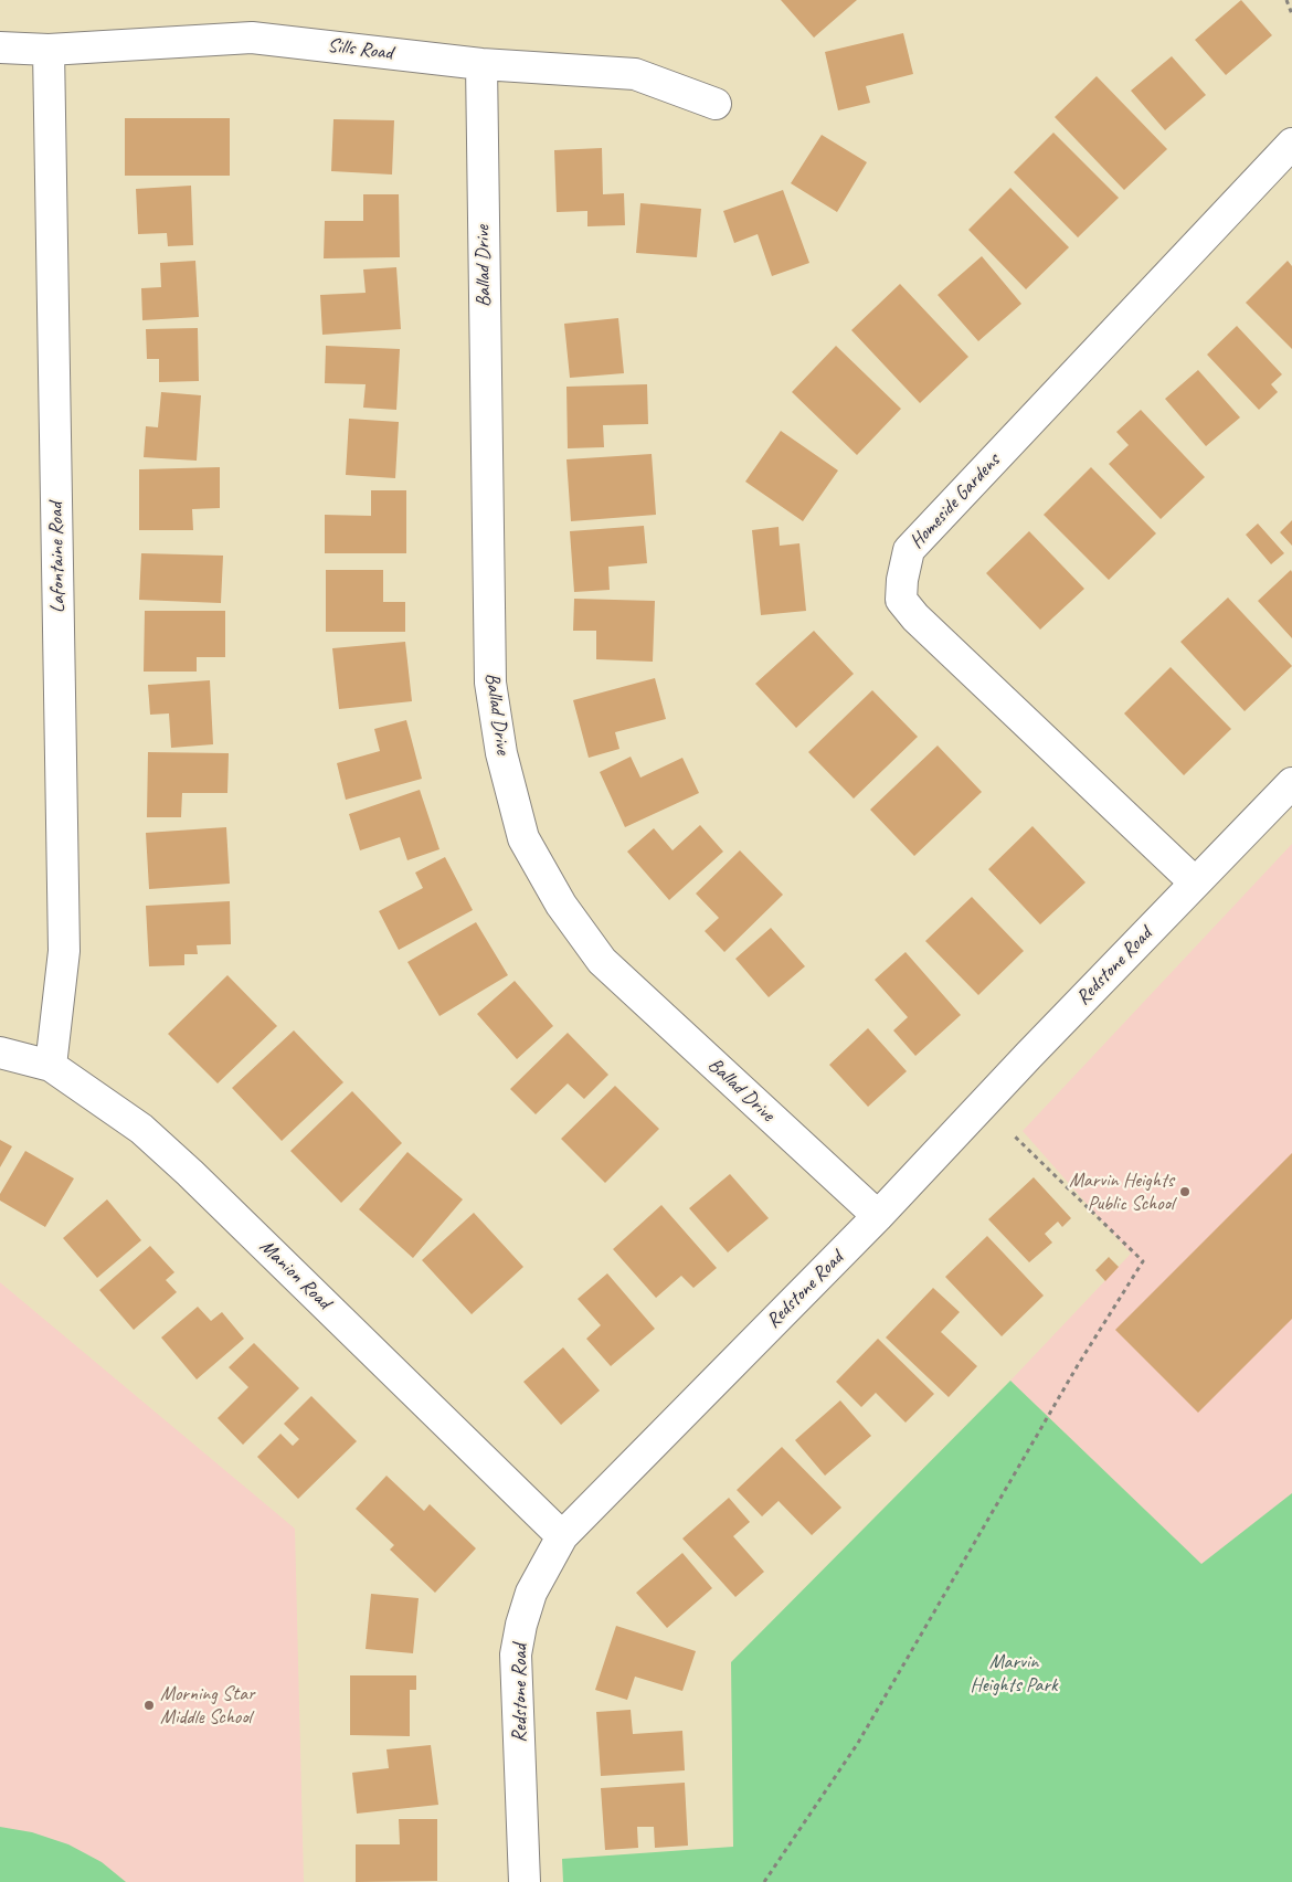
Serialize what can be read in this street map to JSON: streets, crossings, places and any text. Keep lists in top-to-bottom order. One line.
{"streets":{"street":["Sills Road","Ballad Drive","Homeside Gardens","Lafontaine Road","Redstone Road","Manion Road"]},"crossings":[["Sills Road","Ballad Drive"],["Sills Road","Lafontaine Road"],["Ballad Drive","Redstone Road"],["Homeside Gardens","Redstone Road"],["Lafontaine Road","Manion Road"],["Redstone Road","Manion Road"]],"parks":["Marvin Heights Park"],"places":["Marvin Heights Public School","Morning Star Middle School"]}
